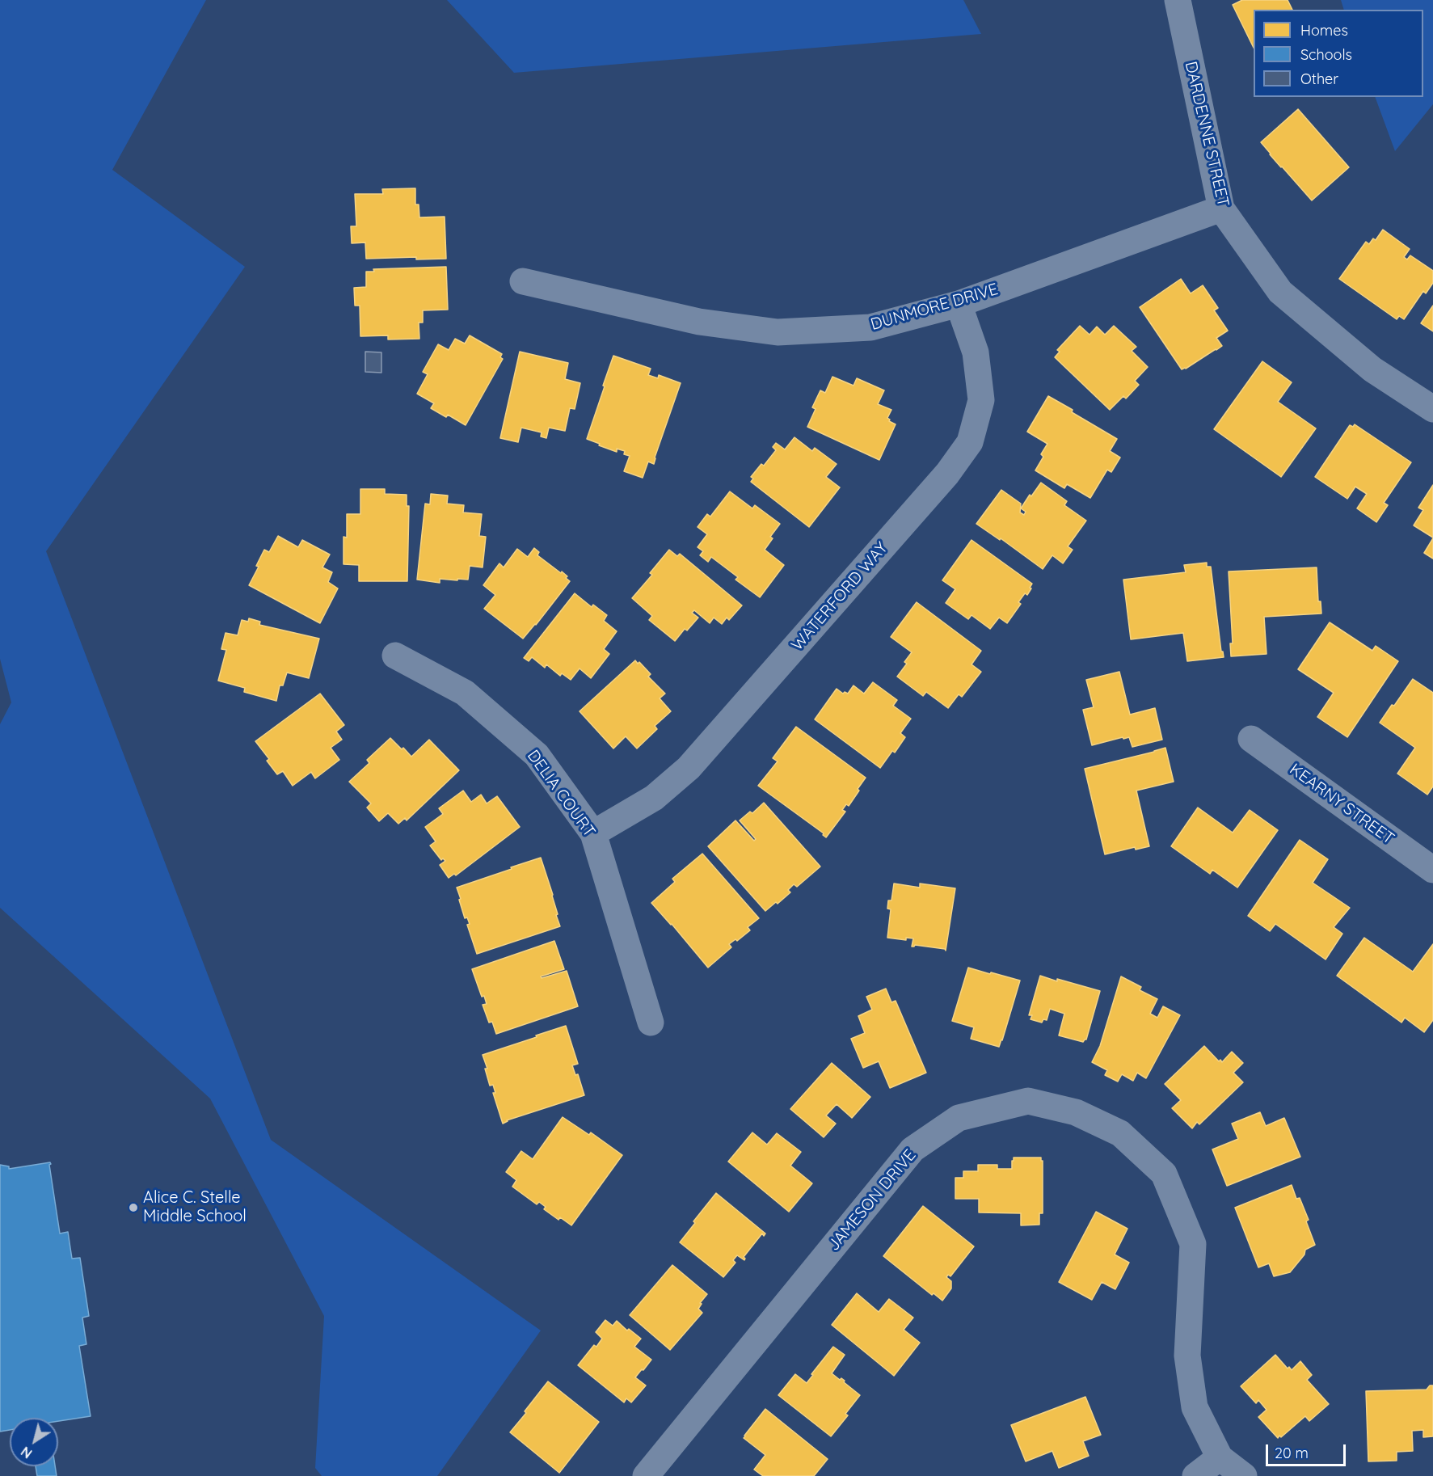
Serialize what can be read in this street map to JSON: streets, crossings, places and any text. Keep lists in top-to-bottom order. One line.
{"streets":{"street":["DARDENNE STREET","DUNMORE DRIVE","WATERFORD WAY","DELIA COURT","KEARNY STREET","JAMESON DRIVE"]},"crossings":[["DARDENNE STREET","DUNMORE DRIVE"],["DUNMORE DRIVE","WATERFORD WAY"],["WATERFORD WAY","DELIA COURT"]],"places":["Alice C. Stelle Middle School"],"legend":["Homes","Schools","Other"],"scale_bar":"20 m","north":"bottom left"}
